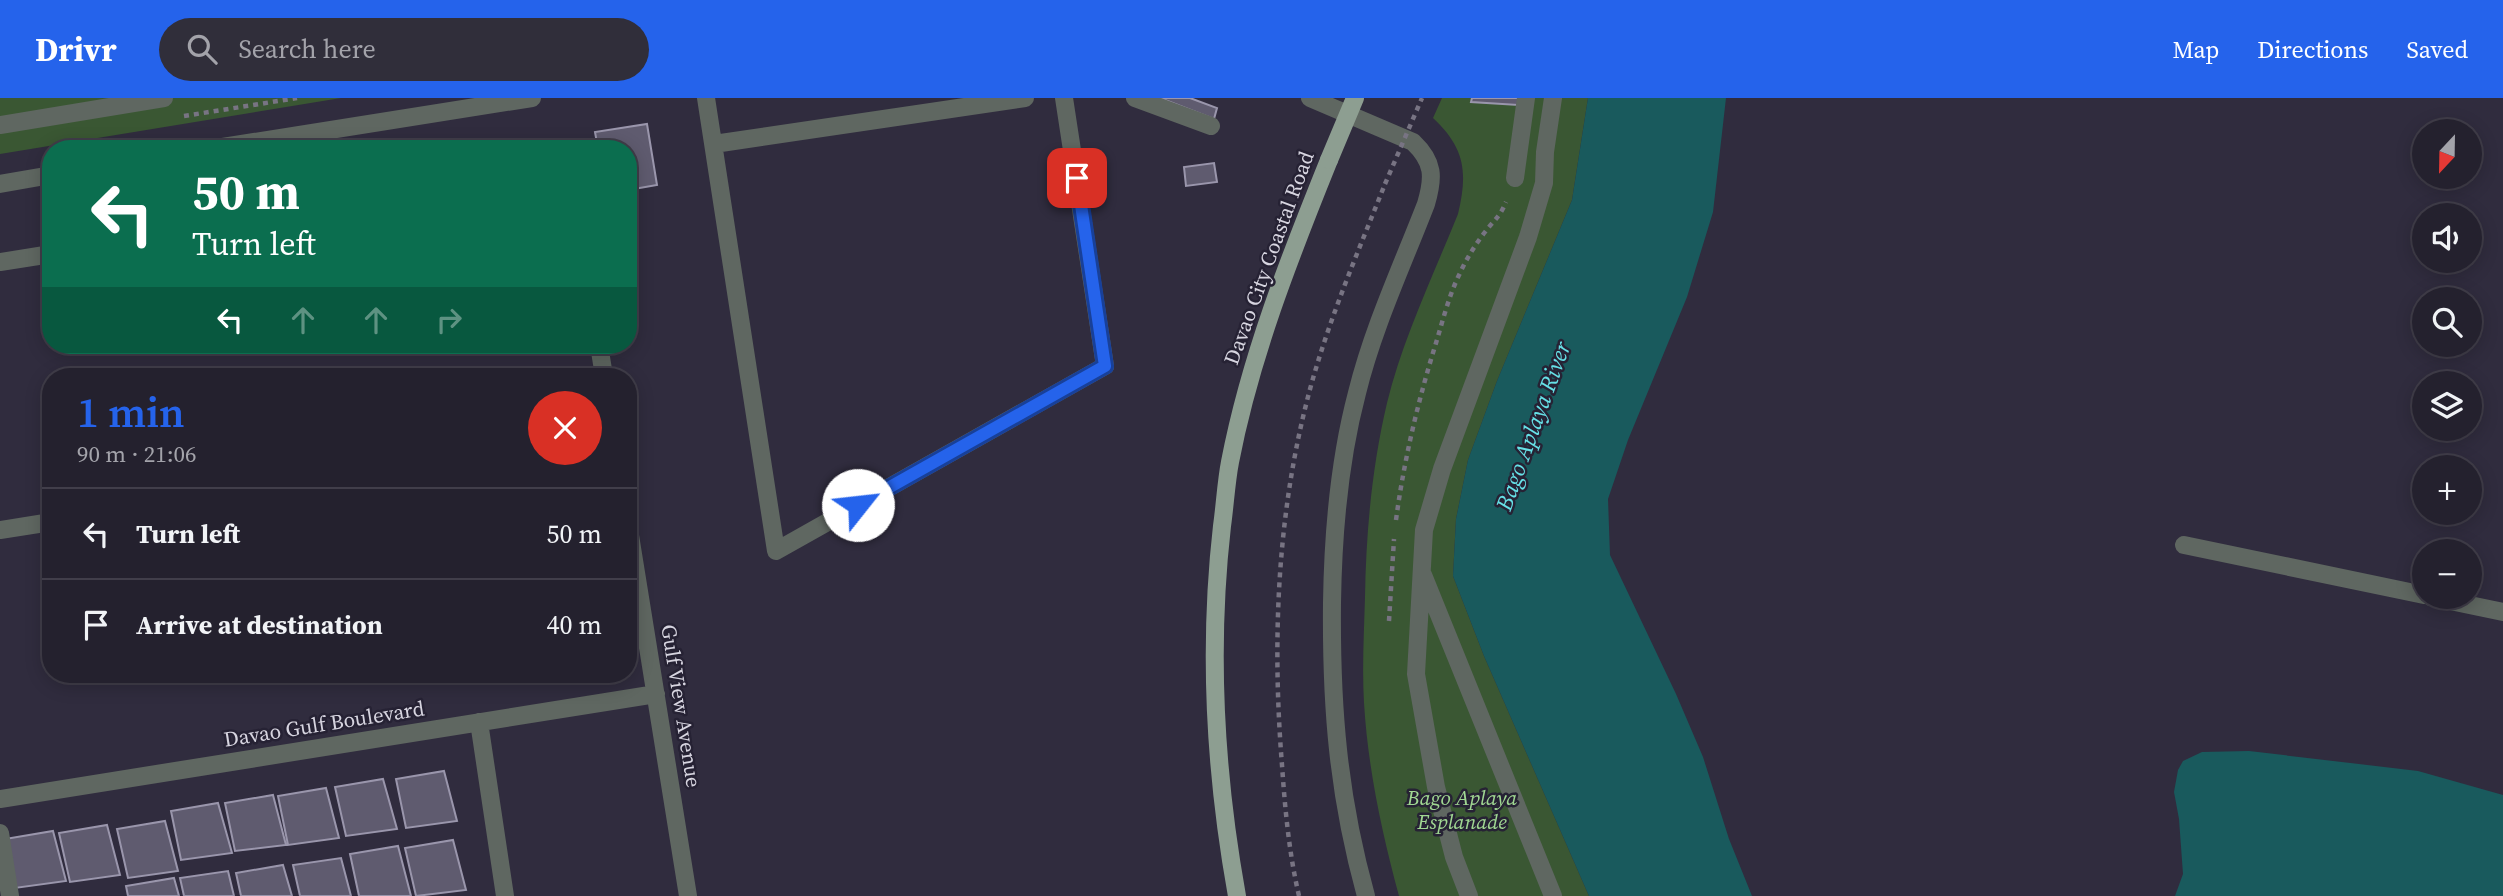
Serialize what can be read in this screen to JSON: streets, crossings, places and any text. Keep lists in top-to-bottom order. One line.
{"streets":{"main road":["Davao City Coastal Road"],"street":["Gulf View Avenue","Davao Gulf Boulevard"]},"crossings":[["Gulf View Avenue","Davao Gulf Boulevard"]],"water":["Bago Aplaya River"],"parks":["Bago Aplaya Esplanade"],"north":"bottom","page":{"header":"Drivr","search":"Search here","nav":["Map","Directions","Saved"],"map_buttons":["+","−"],"turn":["50 m","Turn left"],"heading":["1 min","90 m · 21:06"],"list":[{"name":"Turn left","value":"50 m"},{"name":"Arrive at destination","value":"40 m"}]}}
